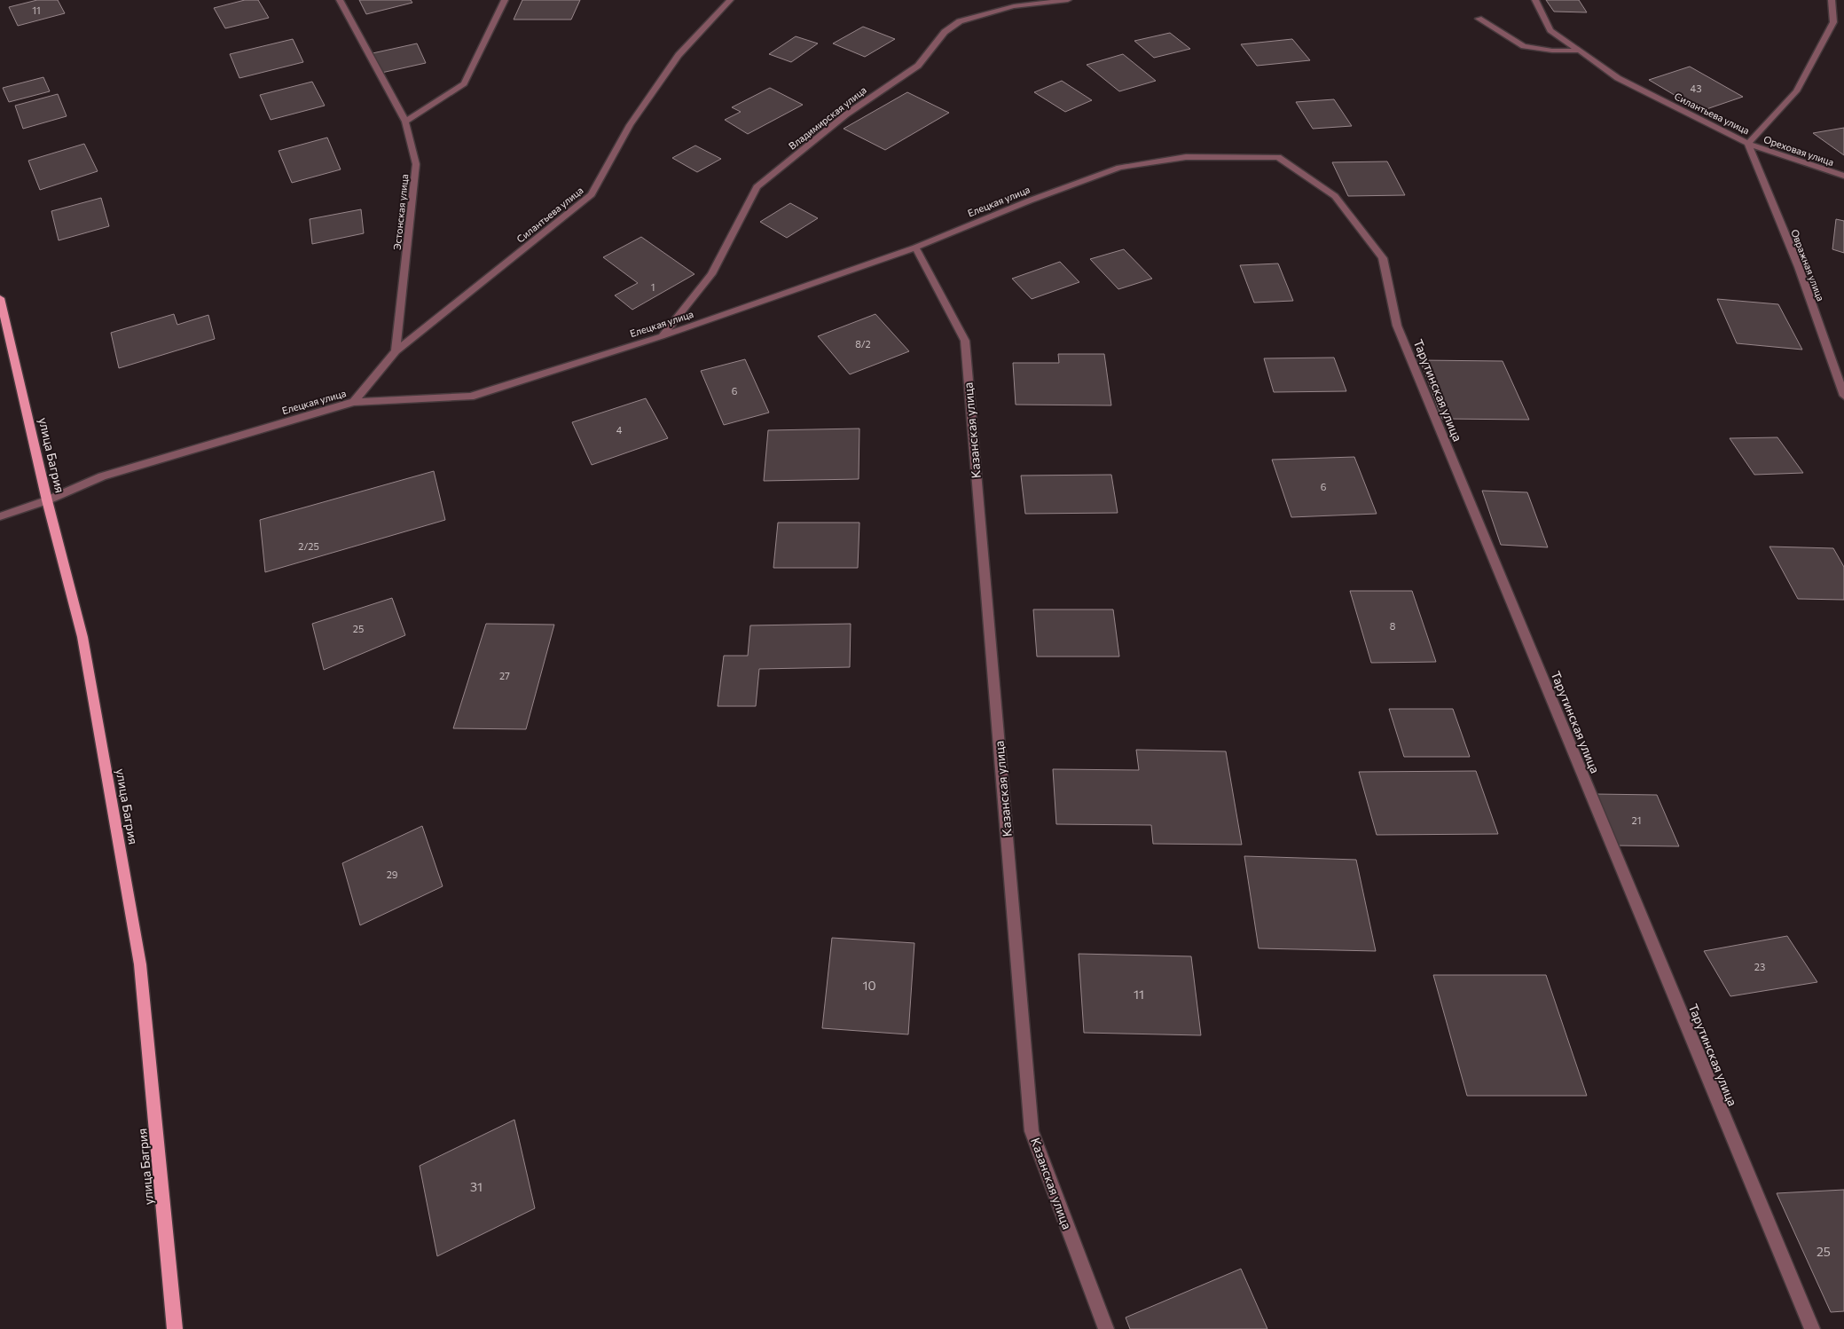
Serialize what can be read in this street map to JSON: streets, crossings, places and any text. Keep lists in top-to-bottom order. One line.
{"streets":{"main road":["улица Багрия"],"street":["Силантьева улица","Владимирская улица","Ореховая улица","Елецкая улица","Эстонская улица","Овражная улица","Тарутинская улица","Казанская улица"]},"crossings":[["Силантьева улица","Ореховая улица"],["Силантьева улица","Эстонская улица"],["Силантьева улица","Овражная улица"],["Владимирская улица","Елецкая улица"],["Ореховая улица","Овражная улица"],["Елецкая улица","Тарутинская улица"],["Елецкая улица","Казанская улица"],["Елецкая улица","улица Багрия"]],"house_numbers":["11","43","1","8/2","6","4","6","2/25","8","25","27","21","29","23","10","11","31","25"]}
